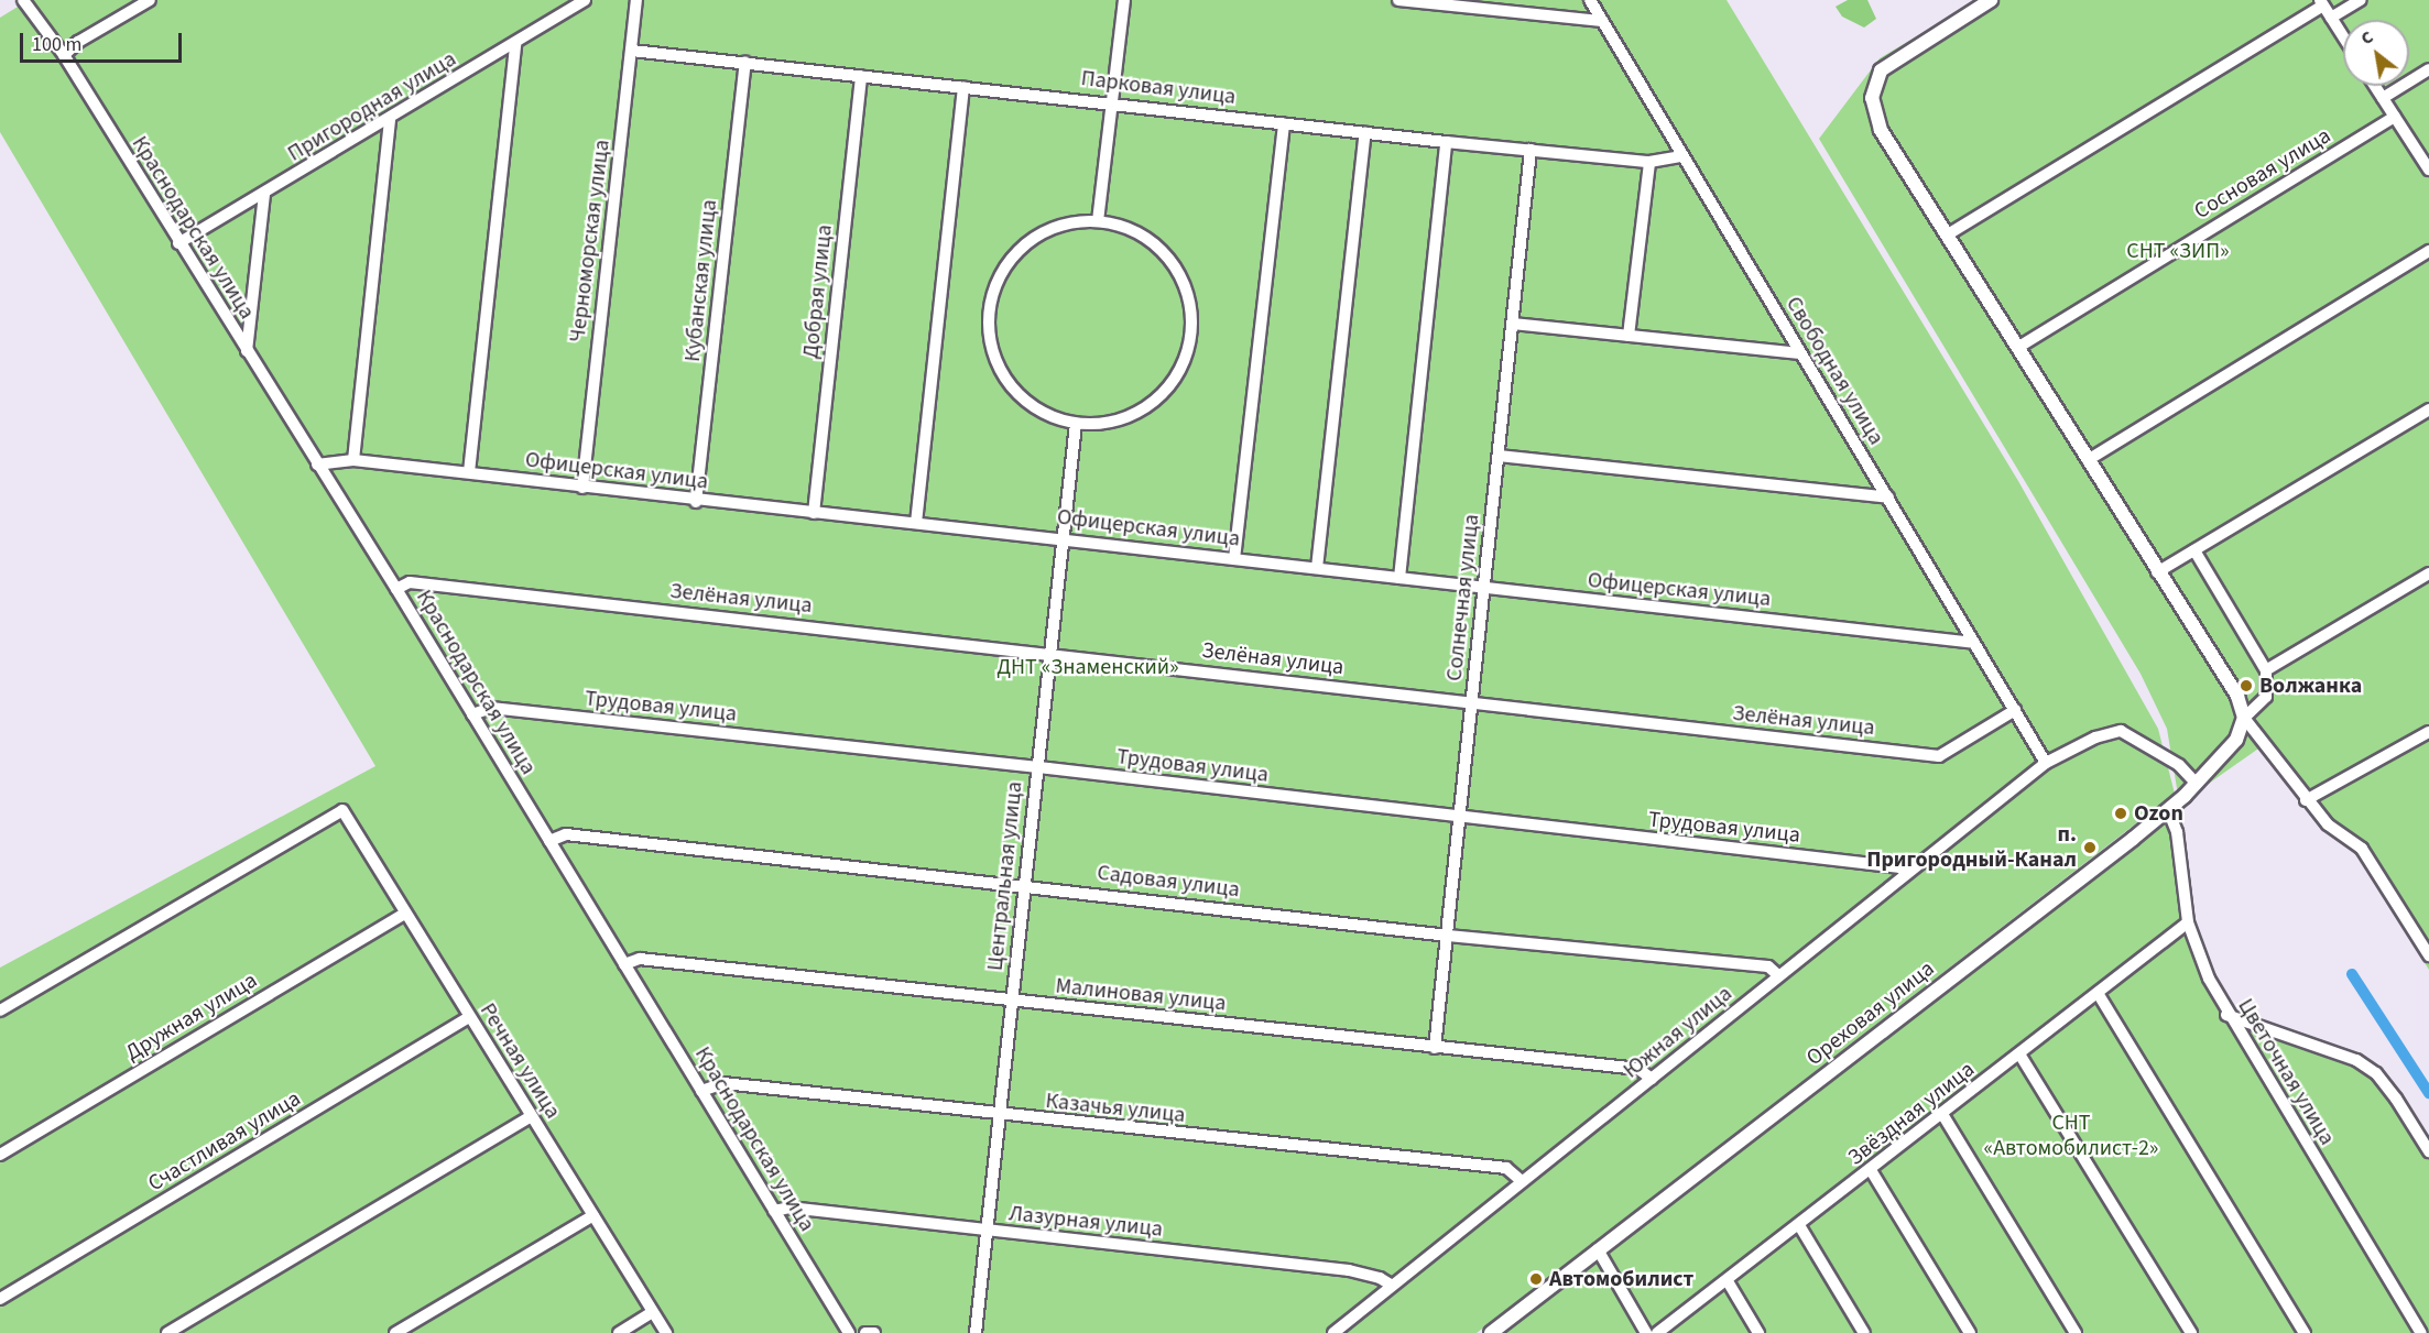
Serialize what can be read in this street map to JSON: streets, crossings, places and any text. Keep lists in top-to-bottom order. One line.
{"streets":{"street":["Парковая улица","Пригородная улица","Сосновая улица","Краснодарская улица","Черноморская улица","Кубанская улица","Добрая улица","Свободная улица","Офицерская улица","Солнечная улица","Зелёная улица","Трудовая улица","Центральная улица","Садовая улица","Малиновая улица","Ореховая улица","Дружная улица","Южная улица","Речная улица","Цветочная улица","Казачья улица","Звёздная улица","Счастливая улица","Лазурная улица"]},"crossings":[["Парковая улица","Черноморская улица"],["Парковая улица","Кубанская улица"],["Парковая улица","Добрая улица"],["Парковая улица","Свободная улица"],["Парковая улица","Солнечная улица"],["Пригородная улица","Краснодарская улица"],["Краснодарская улица","Офицерская улица"],["Краснодарская улица","Зелёная улица"],["Краснодарская улица","Трудовая улица"],["Краснодарская улица","Садовая улица"],["Краснодарская улица","Малиновая улица"],["Краснодарская улица","Казачья улица"],["Краснодарская улица","Лазурная улица"],["Черноморская улица","Офицерская улица"],["Кубанская улица","Офицерская улица"],["Добрая улица","Офицерская улица"],["Свободная улица","Офицерская улица"],["Свободная улица","Зелёная улица"],["Свободная улица","Южная улица"],["Офицерская улица","Солнечная улица"],["Офицерская улица","Центральная улица"],["Солнечная улица","Зелёная улица"],["Солнечная улица","Трудовая улица"],["Солнечная улица","Садовая улица"],["Солнечная улица","Малиновая улица"],["Зелёная улица","Центральная улица"],["Трудовая улица","Центральная улица"],["Трудовая улица","Южная улица"],["Центральная улица","Садовая улица"],["Центральная улица","Малиновая улица"],["Центральная улица","Казачья улица"],["Центральная улица","Лазурная улица"],["Садовая улица","Южная улица"],["Малиновая улица","Южная улица"],["Ореховая улица","Южная улица"],["Ореховая улица","Цветочная улица"],["Дружная улица","Речная улица"],["Южная улица","Казачья улица"],["Южная улица","Лазурная улица"],["Речная улица","Счастливая улица"],["Цветочная улица","Звёздная улица"]],"parks":["СНТ «ЗИП»","ДНТ «Знаменский»","СНТ «Автомобилист-2»"],"places":["Волжанка","Ozon","п. Пригородный-Канал","Автомобилист"],"scale_bar":"100 m","north":"top left"}
